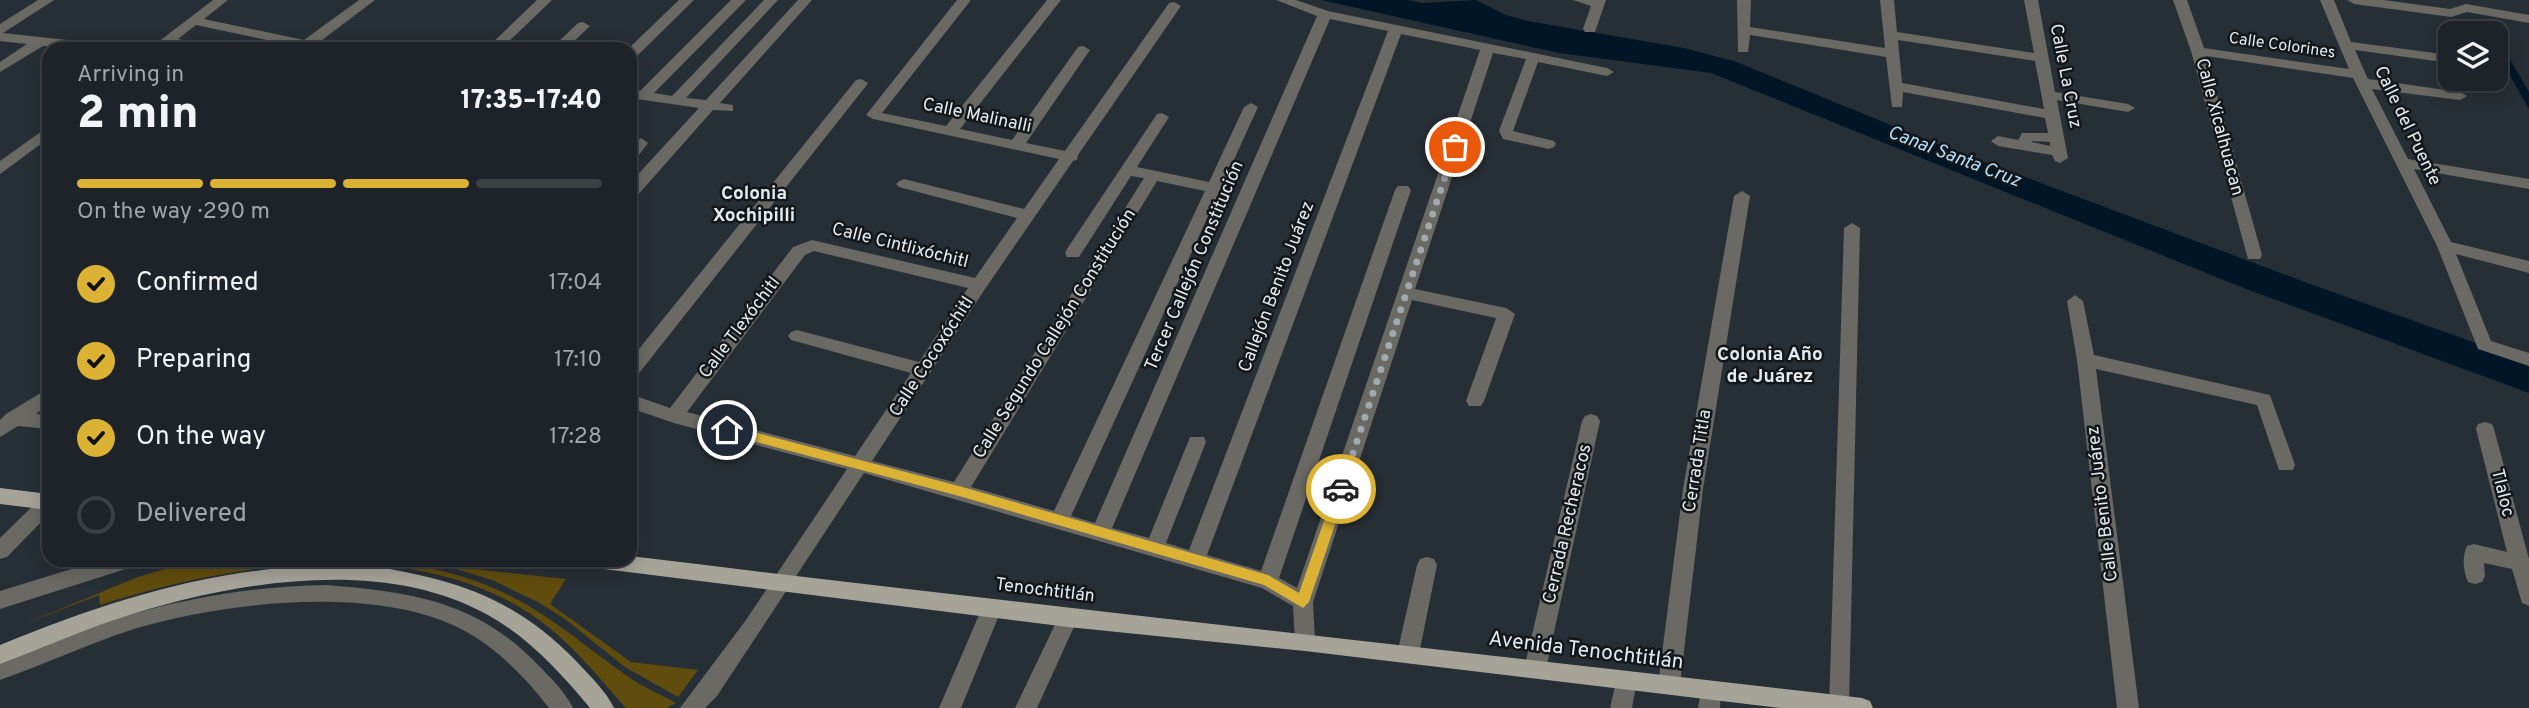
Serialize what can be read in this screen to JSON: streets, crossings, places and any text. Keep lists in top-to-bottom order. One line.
{"streets":{"main road":["Tenochtitlán","Avenida Tenochtitlán"],"street":["Calle Colorines","Calle La Cruz","Calle Malinalli","Calle del Puente","Calle Xicalhuacan","Calle Cintlixóchitl","Tercer Callejón Constitución","Callejón Benito Juárez","Calle Tlexóchitl","Calle Segundo Callejón Constitución","Calle Cocoxóchitl","Cerrada Titla","Tlaloc","Calle Benito Juárez","Cerrada Recheracos"]},"crossings":[["Calle Colorines","Calle del Puente"],["Calle Colorines","Calle Xicalhuacan"],["Calle Malinalli","Calle Cocoxóchitl"],["Calle Cintlixóchitl","Calle Tlexóchitl"],["Calle Cintlixóchitl","Calle Cocoxóchitl"],["Calle Cocoxóchitl","Tenochtitlán"],["Cerrada Titla","Avenida Tenochtitlán"],["Cerrada Recheracos","Avenida Tenochtitlán"],["Tenochtitlán","Avenida Tenochtitlán"]],"districts":["Colonia Xochipilli","Colonia Año de Juárez"],"water":["Canal Santa Cruz"],"page":{"heading":["2 min","Arriving in","17:35–17:40"],"bar":"On the way · 290 m","list":[["Confirmed","17:04"],["Preparing","17:10"],["On the way","17:28"],"Delivered"]}}
